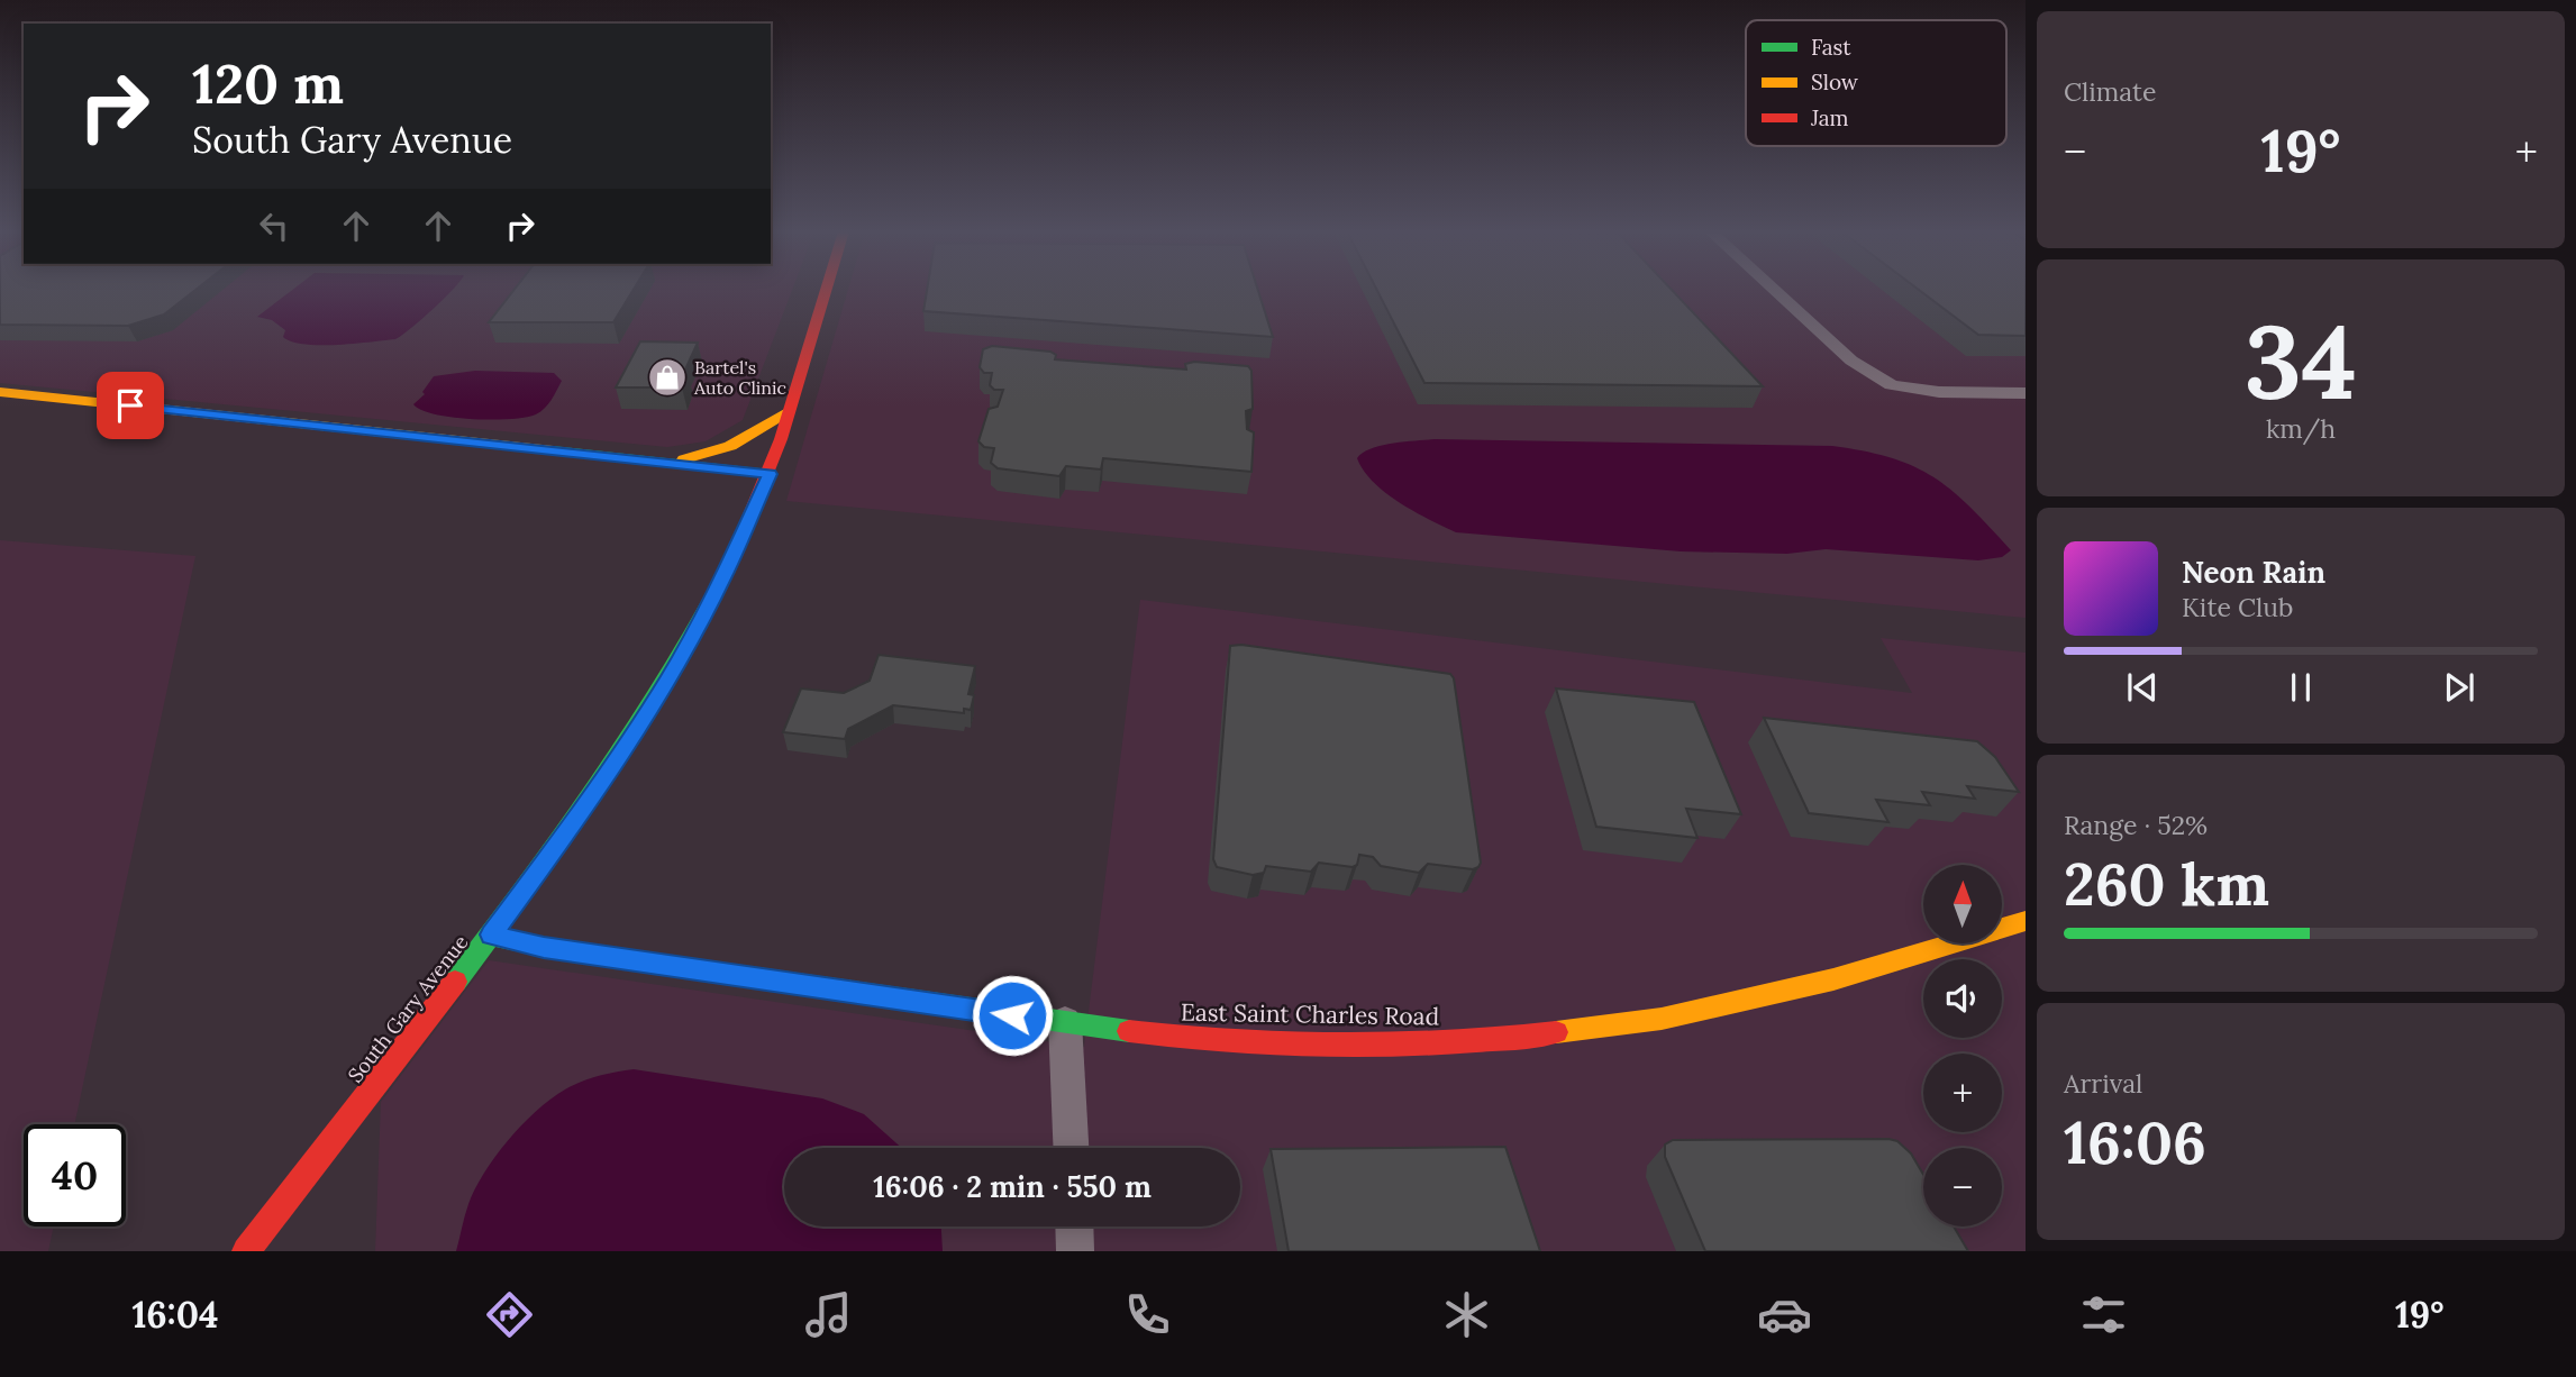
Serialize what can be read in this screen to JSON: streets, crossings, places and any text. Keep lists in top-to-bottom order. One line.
{"streets":{"street":["South Gary Avenue","East Saint Charles Road"]},"crossings":[["South Gary Avenue","East Saint Charles Road"]],"places":{"shop":["Bartel's Auto Clinic"]},"legend":["Fast","Slow","Jam"],"north":"top","page":{"tile":["Climate",["34","km/h"],["Range · 52%","260 km"],["Arrival","16:06"]],"turn":["120 m","South Gary Avenue"],"heat":["−","19°","+"],"song":["Neon Rain","Kite Club"],"map_buttons":["+","−"],"limit":"40","trip":"16:06 · 2 min · 550 m","tabs":["16:04","19°"]}}
